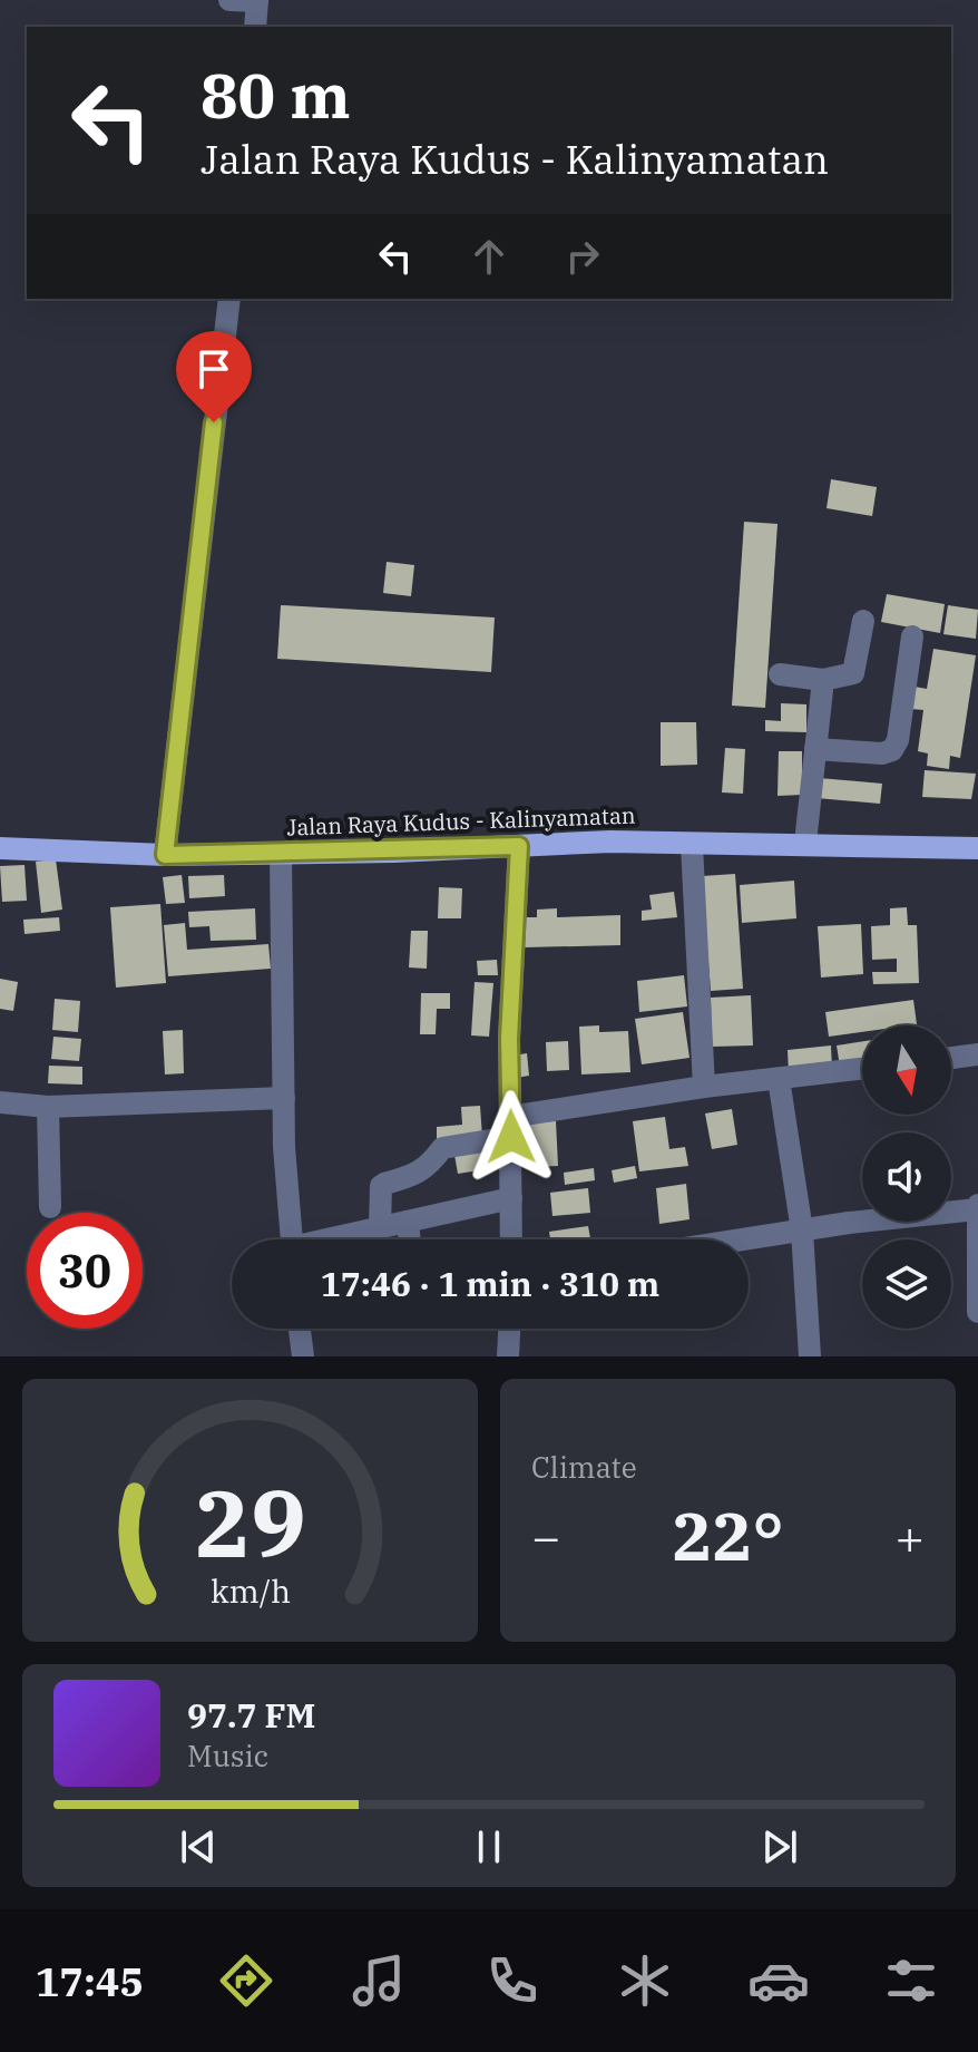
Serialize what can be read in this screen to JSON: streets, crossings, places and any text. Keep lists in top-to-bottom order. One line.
{"streets":{"main road":["Jalan Raya Kudus - Kalinyamatan"]},"north":"bottom","page":{"turn":["80 m","Jalan Raya Kudus - Kalinyamatan"],"limit":"30","trip":"17:46 · 1 min · 310 m","tile":"Climate","heat":["−","22°","+"],"song":["97.7 FM","Music"],"tabs":"17:45","gauge":["29","km/h"]}}
